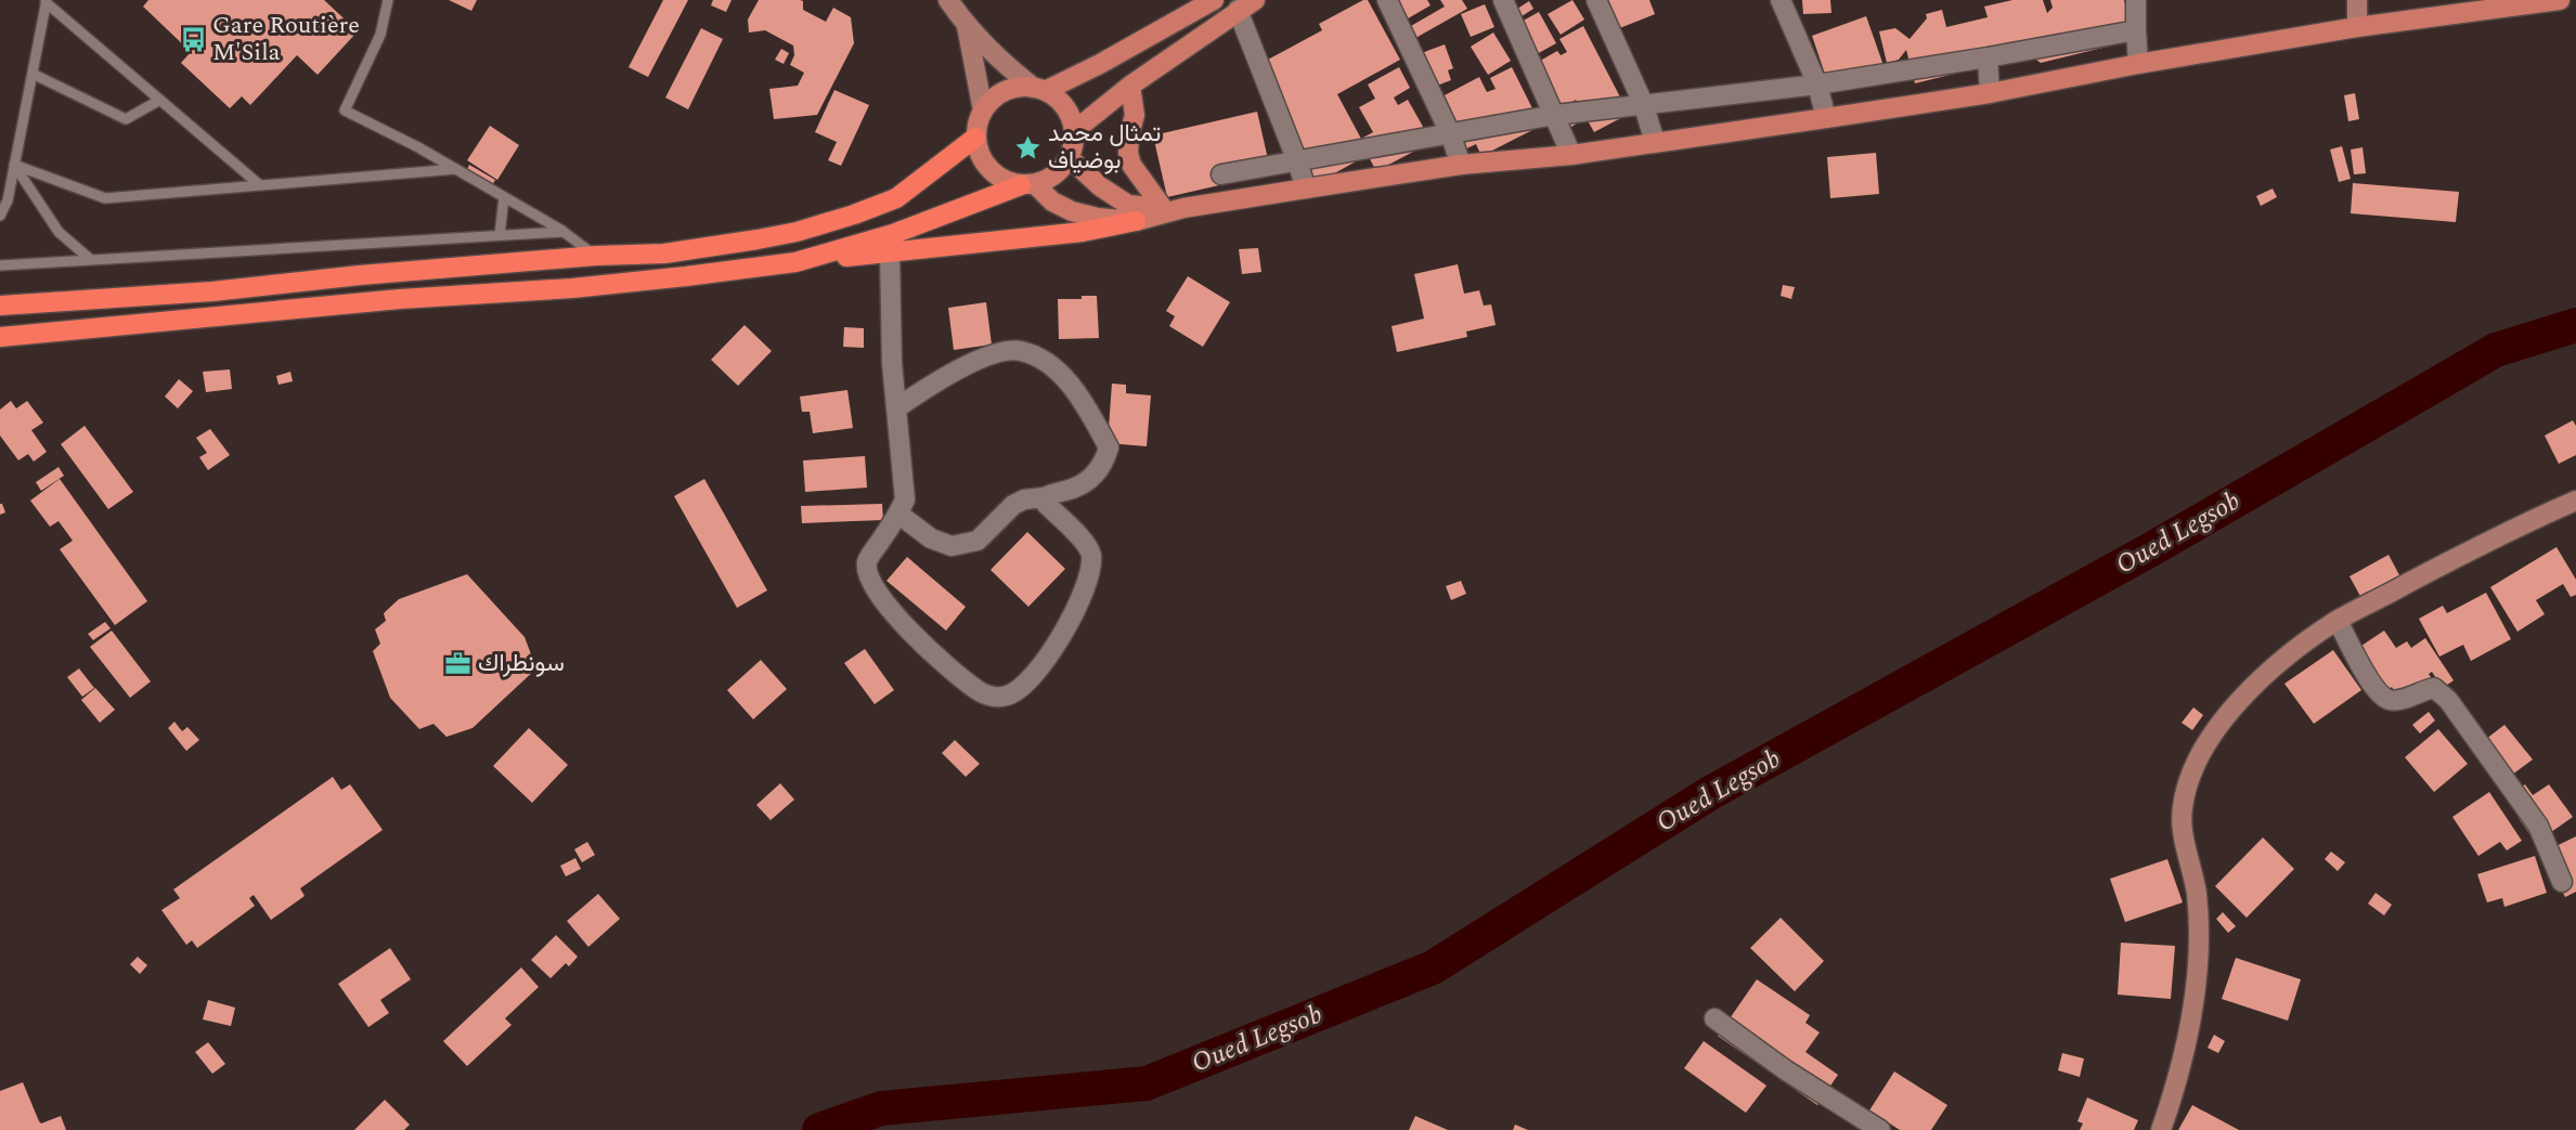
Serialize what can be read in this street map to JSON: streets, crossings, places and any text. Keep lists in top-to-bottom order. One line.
{"water":["Oued Legsob"],"places":{"bus stop":["Gare Routière M'Sila"],"place":["تمثال محمد بوضياف"],"office":["سونطراك"]}}
